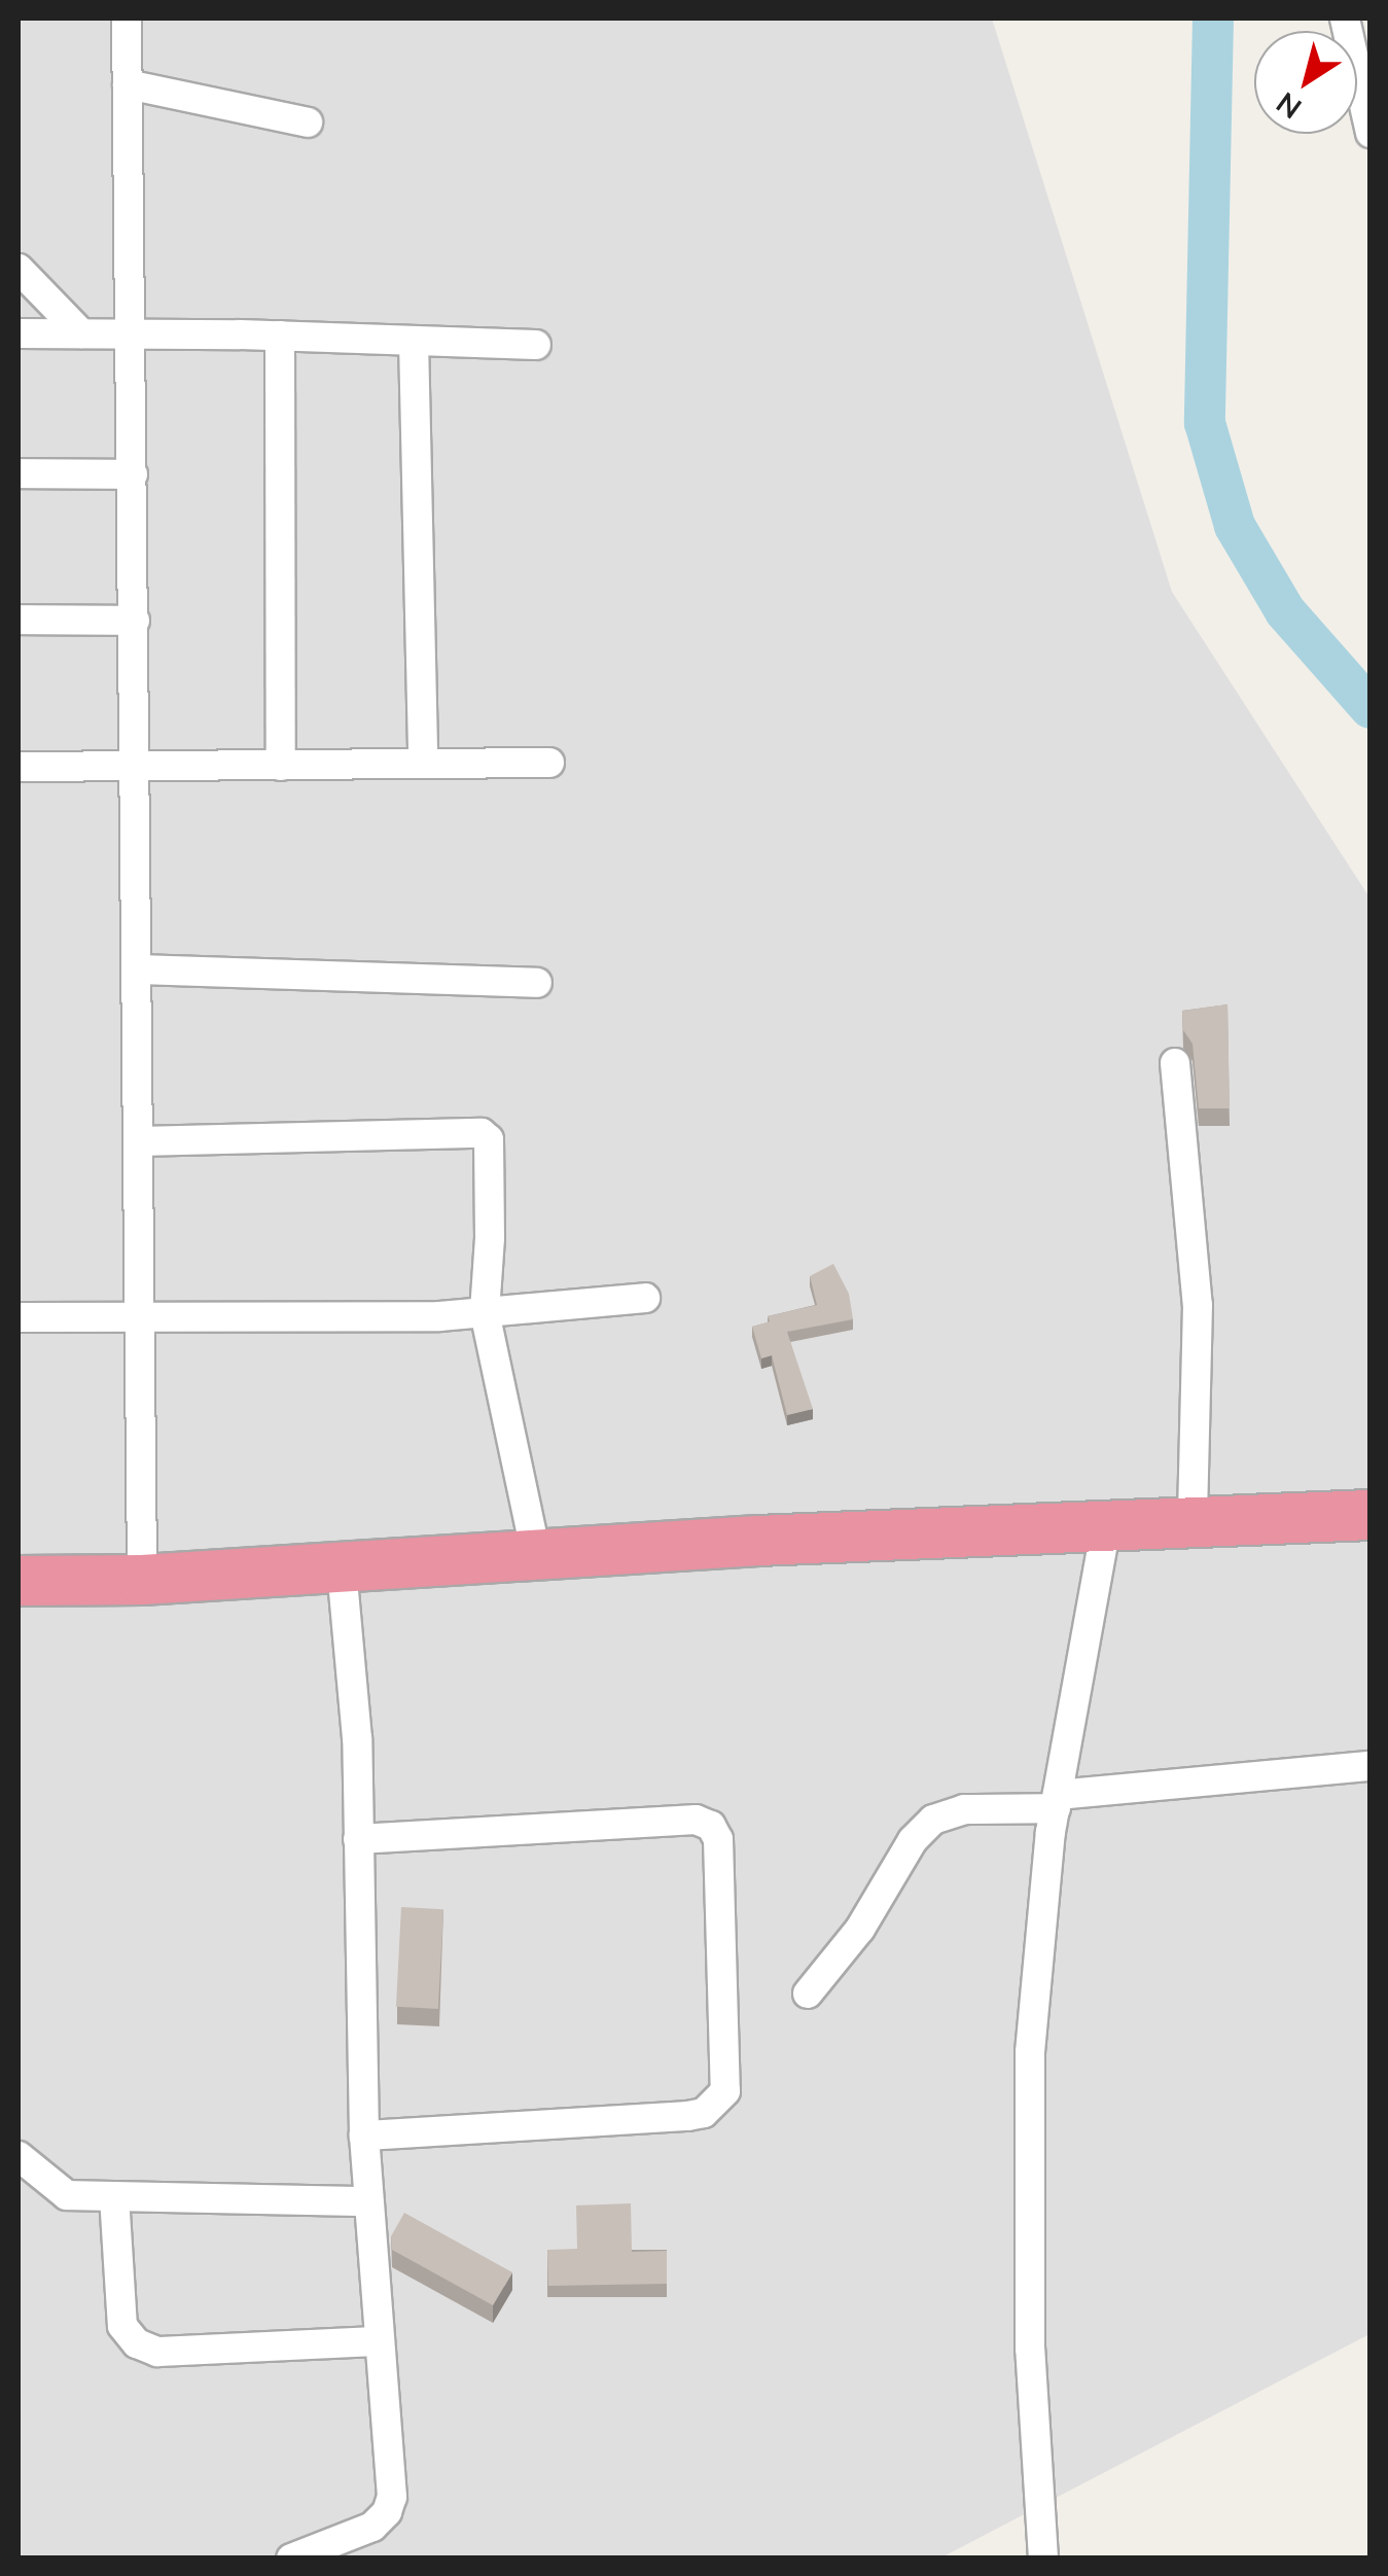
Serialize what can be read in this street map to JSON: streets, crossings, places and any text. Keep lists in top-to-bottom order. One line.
{"north":"bottom left"}
